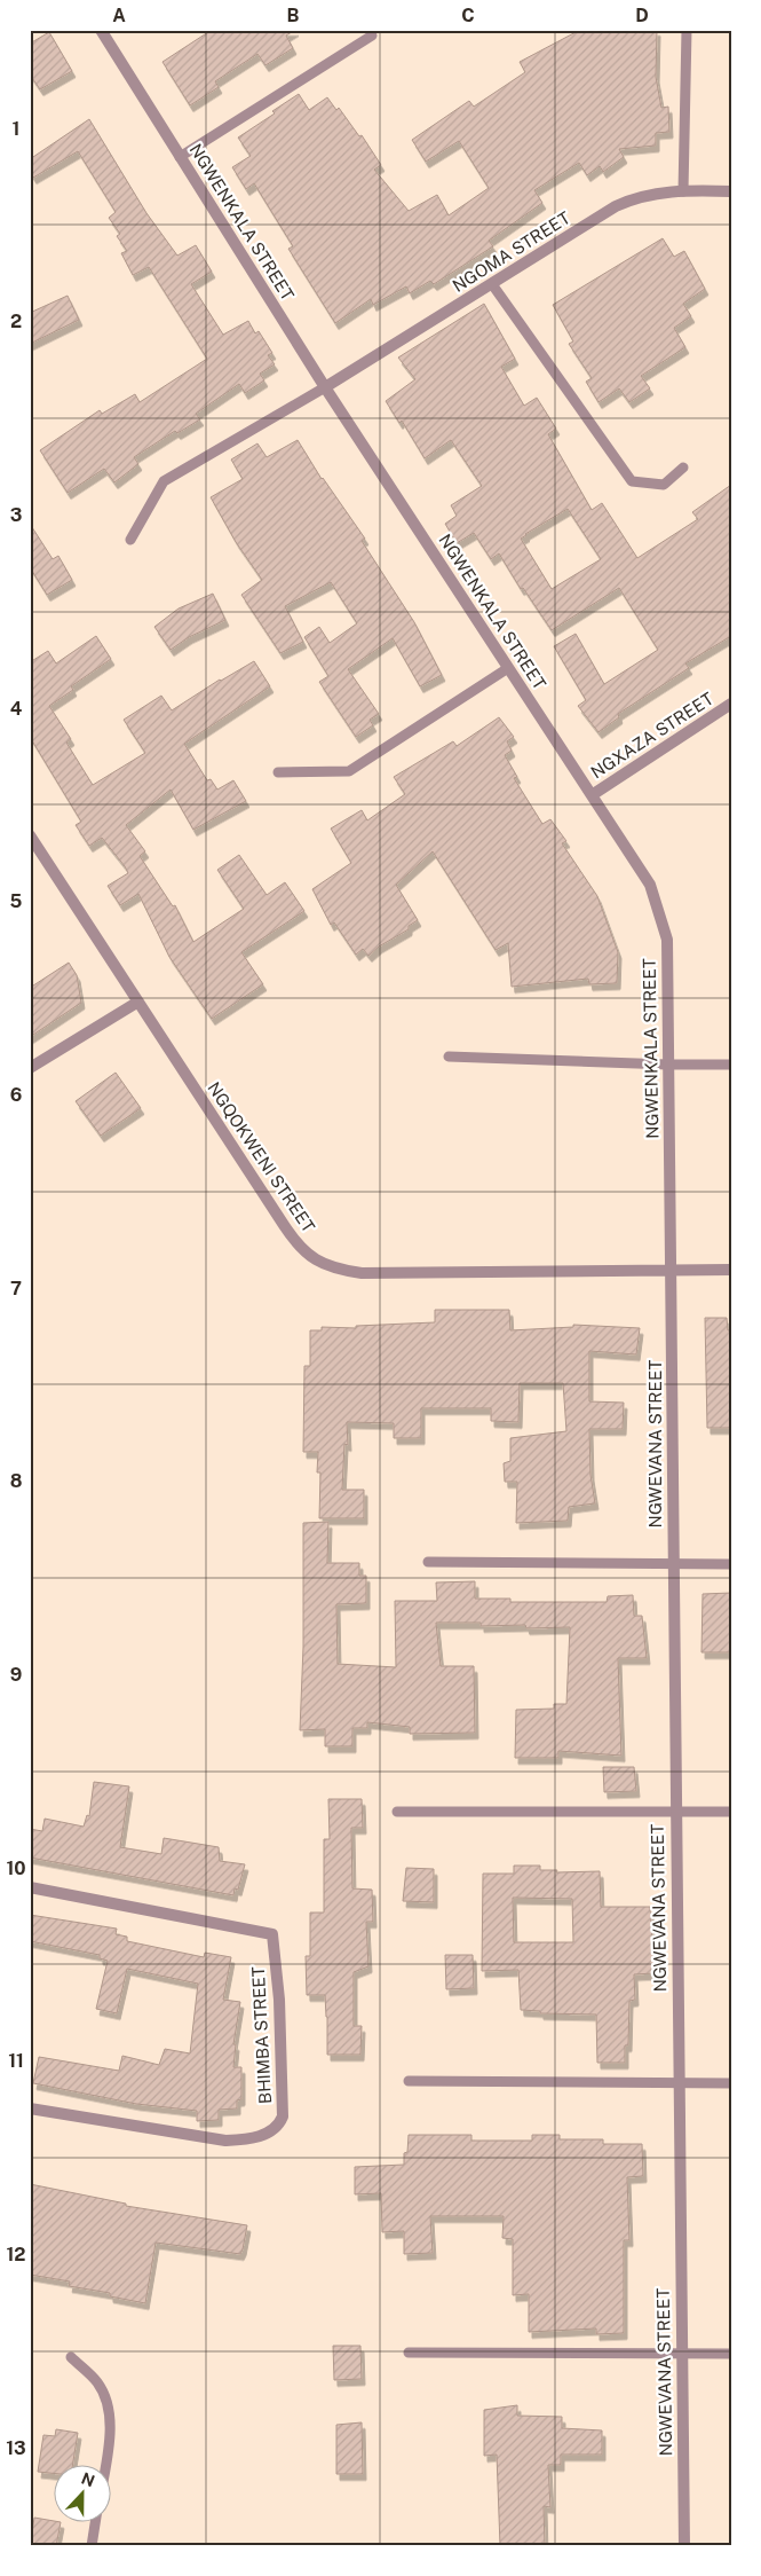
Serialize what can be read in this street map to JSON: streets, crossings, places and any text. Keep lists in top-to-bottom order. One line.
{"streets":{"street":["NGWENKALA STREET","NGOMA STREET","NGXAZA STREET","NGQOKWENI STREET","NGWEVANA STREET","BHIMBA STREET"]},"crossings":[["NGWENKALA STREET","NGOMA STREET"],["NGWENKALA STREET","NGXAZA STREET"],["NGWENKALA STREET","NGQOKWENI STREET"],["NGWENKALA STREET","NGWEVANA STREET"],["NGQOKWENI STREET","NGWEVANA STREET"]],"north":"top","grid":{"columns":["A","B","C","D"],"rows":["1","2","3","4","5","6","7","8","9","10","11","12","13"]}}
